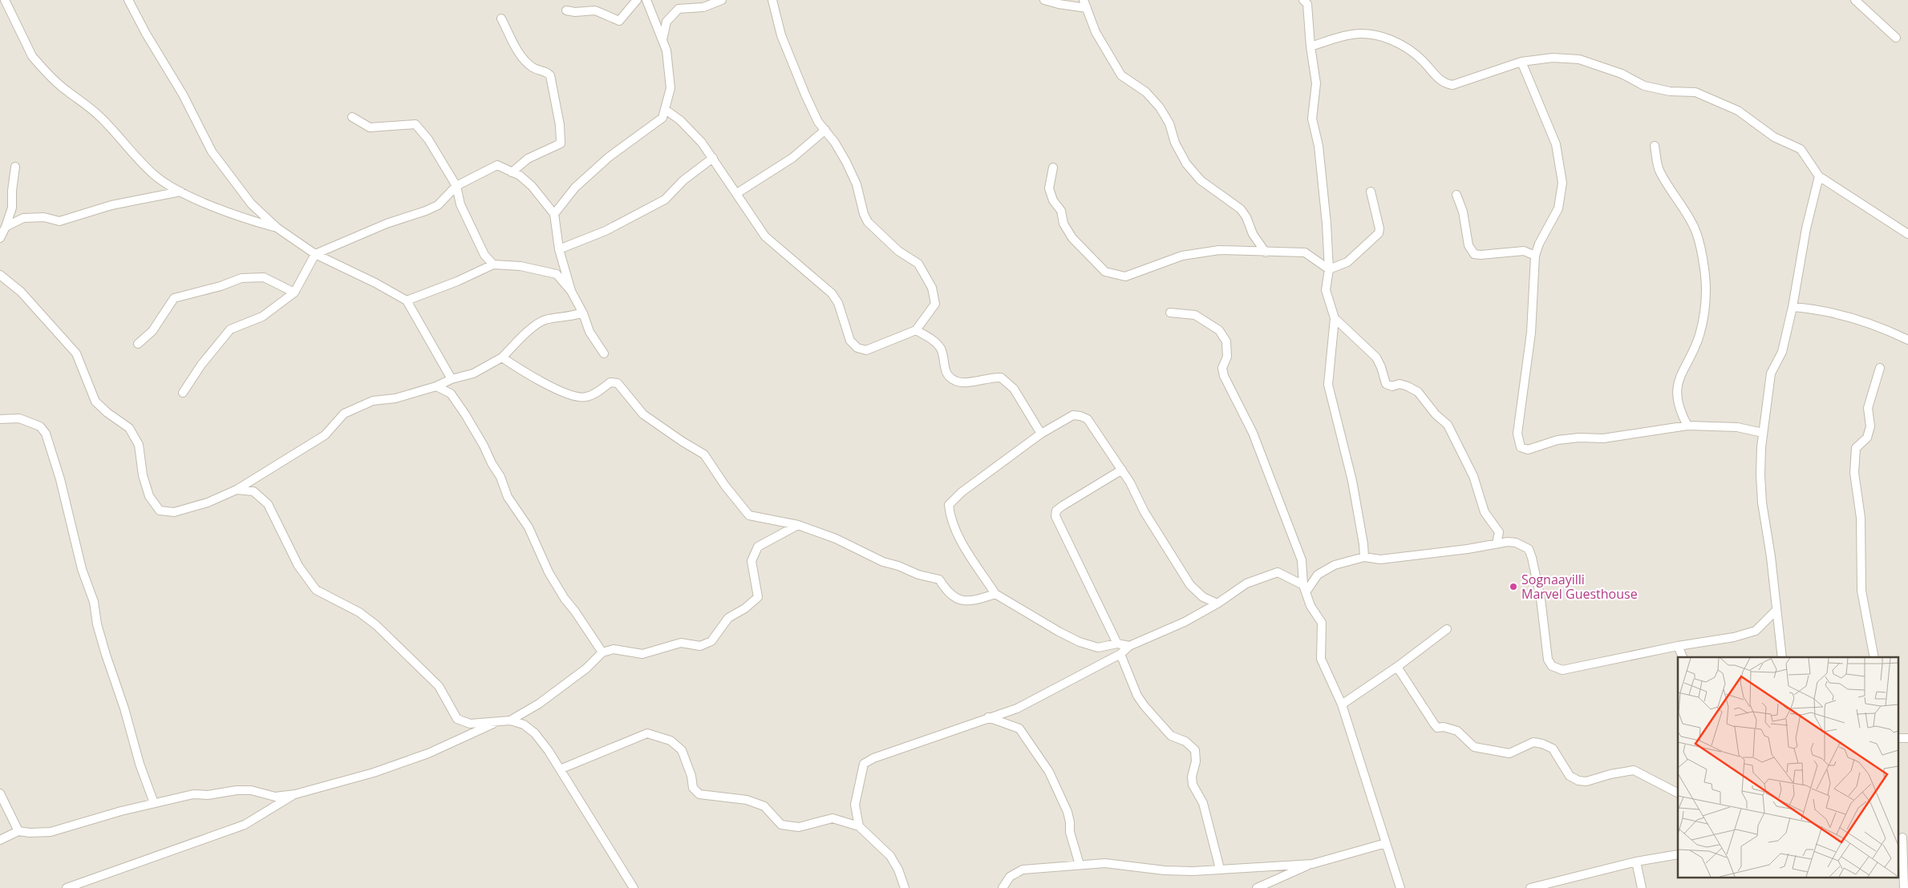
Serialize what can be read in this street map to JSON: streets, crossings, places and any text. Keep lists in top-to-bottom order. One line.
{"places":["Sognaayilli Marvel Guesthouse"]}
